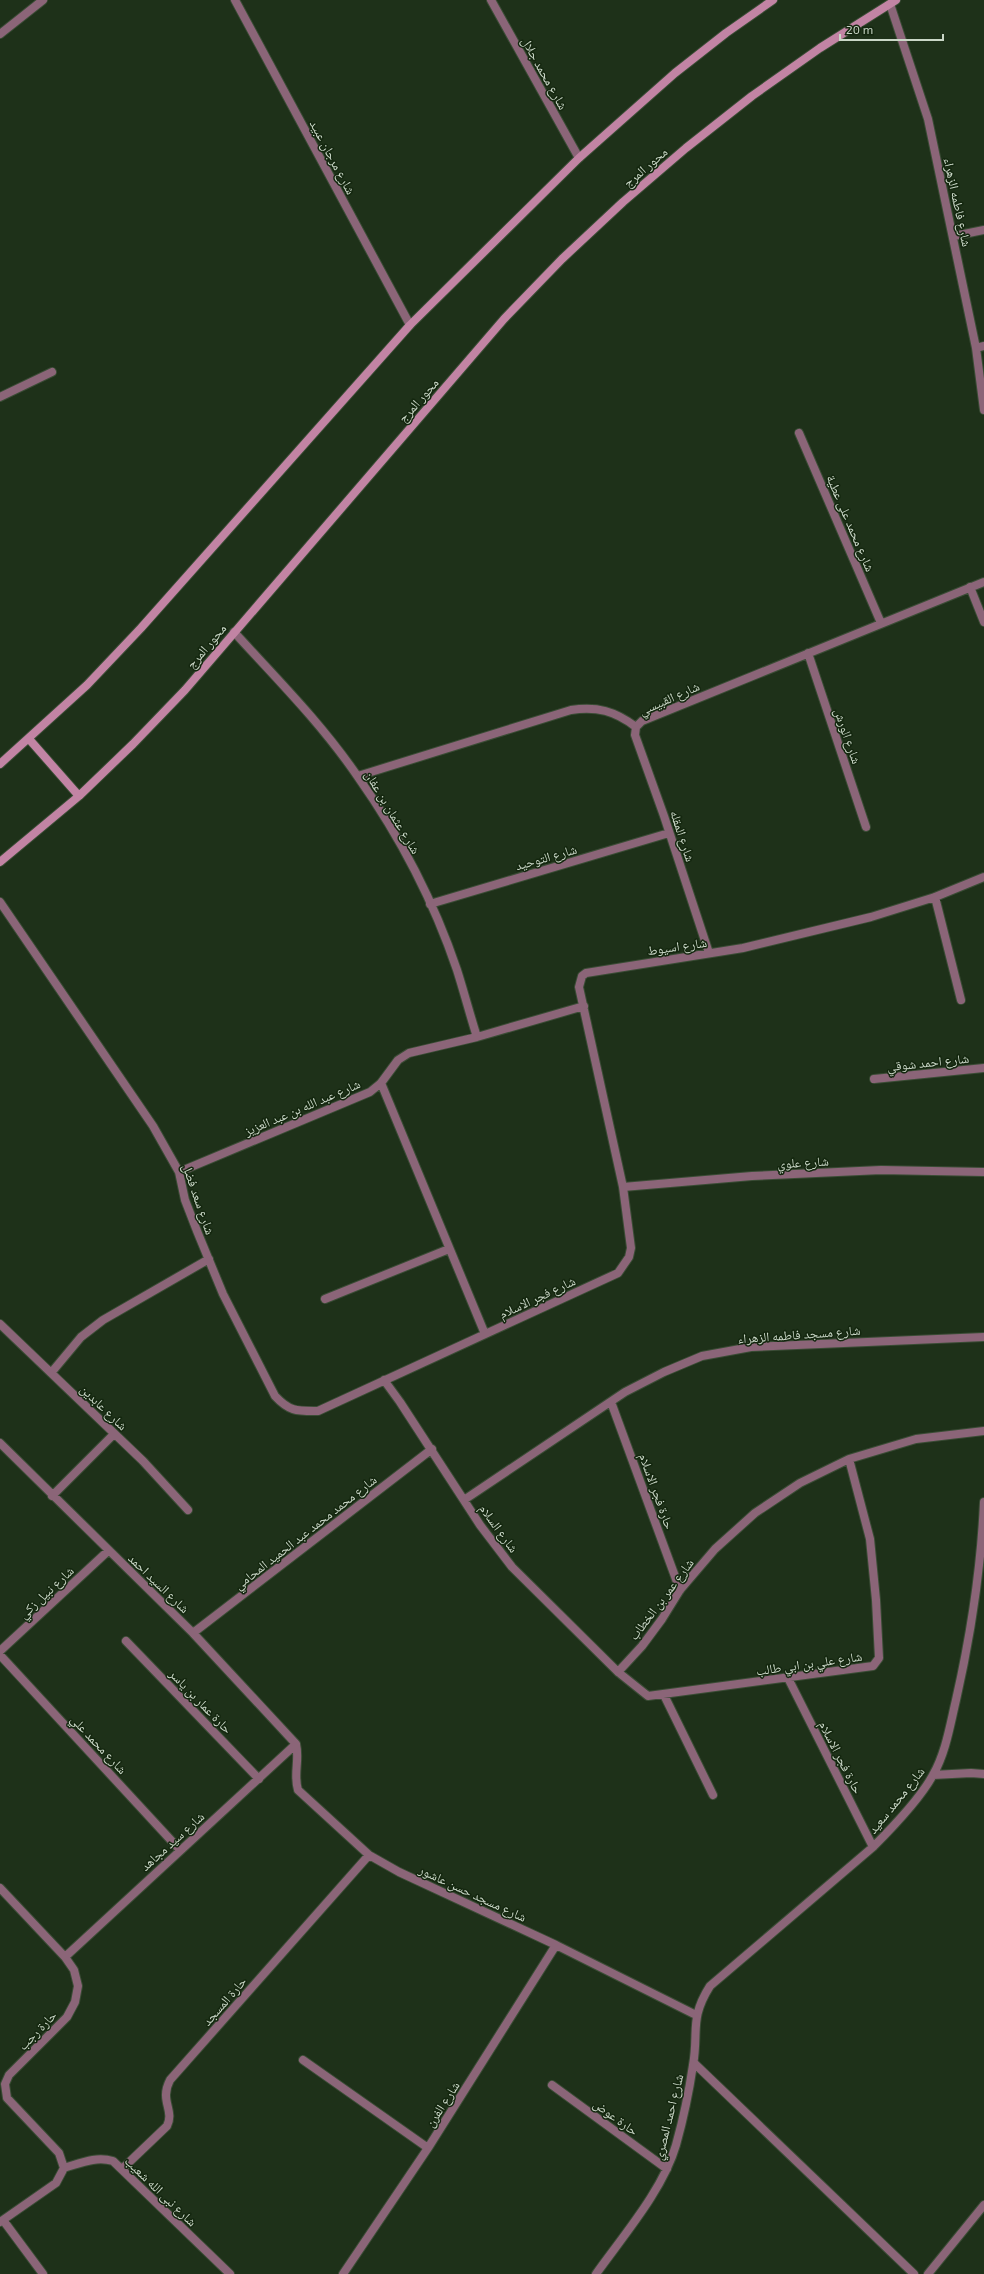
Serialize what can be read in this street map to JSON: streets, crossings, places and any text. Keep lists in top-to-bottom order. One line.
{"streets":{"main road":["محور المرج"],"street":["شارع محمد جلال","شارع مرجان عبيد","شارع فاطمه الزهراء","شارع محمد على عطية","شارع القبيسي","شارع الورش","شارع عثمان بن عفان","شارع المقله","شارع التوحيد","شارع اسيوط","شارع احمد شوقي","شارع عبد الله بن عبد العزيز","شارع علوي","شارع سعد فضل","شارع فجر الاسلام","شارع مسجد فاطمه الزهراء","شارع عابدين","حارة فجر الاسلام","شارع السلام","شارع محمد محمد عبد الحميد المحامي","شارع السيد احمد","شارع نبيل زكي","شارع عمر بن الخطاب","شارع علي بن ابي طالب","حارة عمار بن ياسر","شارع محمد علي","شارع محمد سعيد","شارع سيد مجاهد","شارع مسجد حسن عاشور","حارة المسجد","حارة رجب","شارع الفرن","حارة عوض","شارع احمد المصري","شارع نبى الله شعيب"]},"crossings":[["محور المرج","شارع فاطمه الزهراء"],["محور المرج","شارع عثمان بن عفان"],["شارع محمد على عطية","شارع القبيسي"],["شارع القبيسي","شارع الورش"],["شارع القبيسي","شارع عثمان بن عفان"],["شارع القبيسي","شارع المقله"],["شارع عثمان بن عفان","شارع التوحيد"],["شارع عثمان بن عفان","شارع عبد الله بن عبد العزيز"],["شارع المقله","شارع التوحيد"],["شارع المقله","شارع اسيوط"],["شارع اسيوط","شارع عبد الله بن عبد العزيز"],["شارع اسيوط","شارع علوي"],["شارع اسيوط","شارع فجر الاسلام"],["شارع عبد الله بن عبد العزيز","شارع سعد فضل"],["شارع علوي","شارع فجر الاسلام"],["شارع سعد فضل","شارع فجر الاسلام"],["شارع سعد فضل","شارع السلام"],["شارع فجر الاسلام","شارع السلام"],["شارع مسجد فاطمه الزهراء","حارة فجر الاسلام"],["شارع مسجد فاطمه الزهراء","شارع السلام"],["حارة فجر الاسلام","شارع عمر بن الخطاب"],["حارة فجر الاسلام","شارع علي بن ابي طالب"],["حارة فجر الاسلام","شارع محمد سعيد"],["شارع السلام","شارع محمد محمد عبد الحميد المحامي"],["شارع السلام","شارع عمر بن الخطاب"],["شارع السلام","شارع علي بن ابي طالب"],["شارع محمد محمد عبد الحميد المحامي","شارع السيد احمد"],["شارع السيد احمد","شارع نبيل زكي"],["شارع السيد احمد","شارع سيد مجاهد"],["شارع السيد احمد","شارع مسجد حسن عاشور"],["شارع عمر بن الخطاب","شارع علي بن ابي طالب"],["حارة عمار بن ياسر","شارع سيد مجاهد"],["شارع محمد علي","شارع سيد مجاهد"],["شارع محمد سعيد","شارع مسجد حسن عاشور"],["شارع محمد سعيد","شارع احمد المصري"],["شارع سيد مجاهد","شارع مسجد حسن عاشور"],["شارع سيد مجاهد","حارة رجب"],["شارع مسجد حسن عاشور","حارة المسجد"],["شارع مسجد حسن عاشور","شارع الفرن"],["شارع مسجد حسن عاشور","شارع احمد المصري"],["حارة المسجد","شارع نبى الله شعيب"],["حارة رجب","شارع نبى الله شعيب"],["حارة عوض","شارع احمد المصري"]],"scale_bar":"20 m"}
